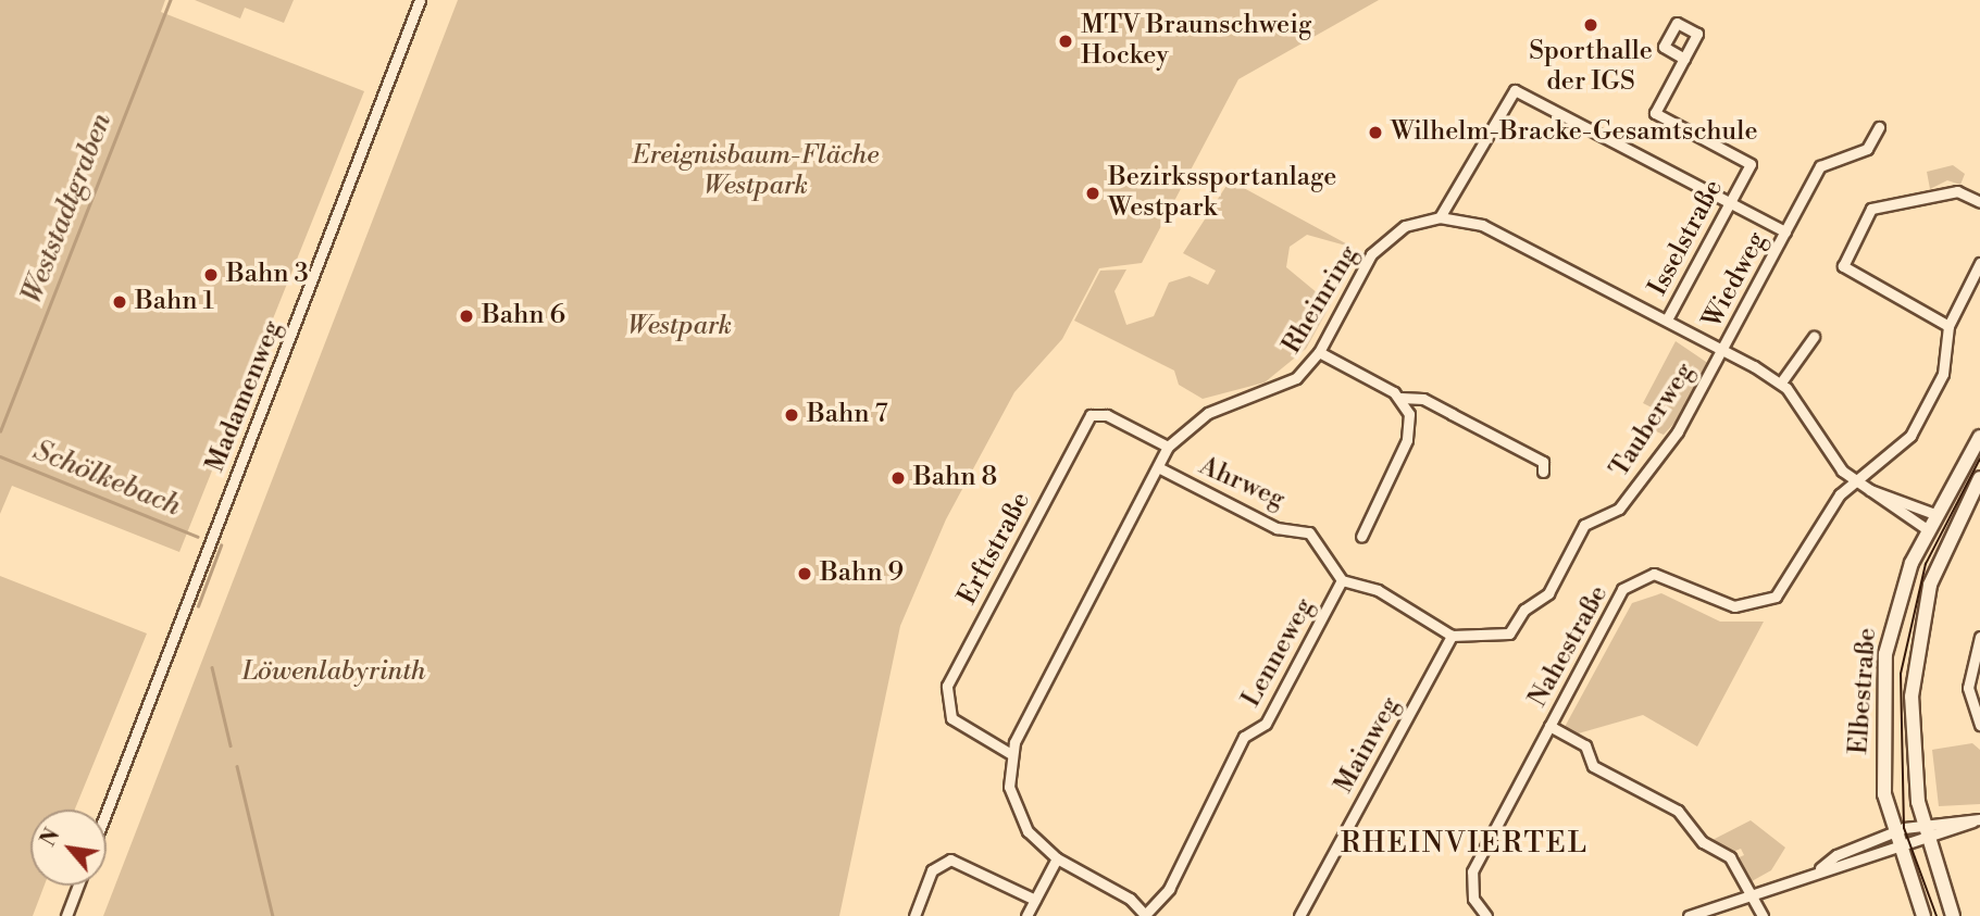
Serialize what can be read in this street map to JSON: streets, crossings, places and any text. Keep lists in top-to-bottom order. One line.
{"streets":{"street":["Isselstraße","Wiedweg","Rheinring","Madamenweg","Tauberweg","Ahrweg","Erftstraße","Nahestraße","Lenneweg","Elbestraße","Mainweg"]},"crossings":[["Isselstraße","Wiedweg"],["Isselstraße","Rheinring"],["Wiedweg","Rheinring"],["Wiedweg","Tauberweg"],["Rheinring","Tauberweg"],["Rheinring","Ahrweg"],["Rheinring","Erftstraße"],["Rheinring","Nahestraße"],["Rheinring","Lenneweg"],["Rheinring","Elbestraße"],["Tauberweg","Mainweg"],["Ahrweg","Lenneweg"]],"districts":["RHEINVIERTEL"],"water":["Weststadtgraben","Schölkebach"],"parks":["Ereignisbaum-Fläche Westpark","Westpark","Löwenlabyrinth"],"places":["Sporthalle der IGS","MTV Braunschweig Hockey","Wilhelm-Bracke-Gesamtschule","Bezirkssportanlage Westpark","Bahn 3","Bahn 1","Bahn 6","Bahn 7","Bahn 8","Bahn 9"],"north":"top left"}
